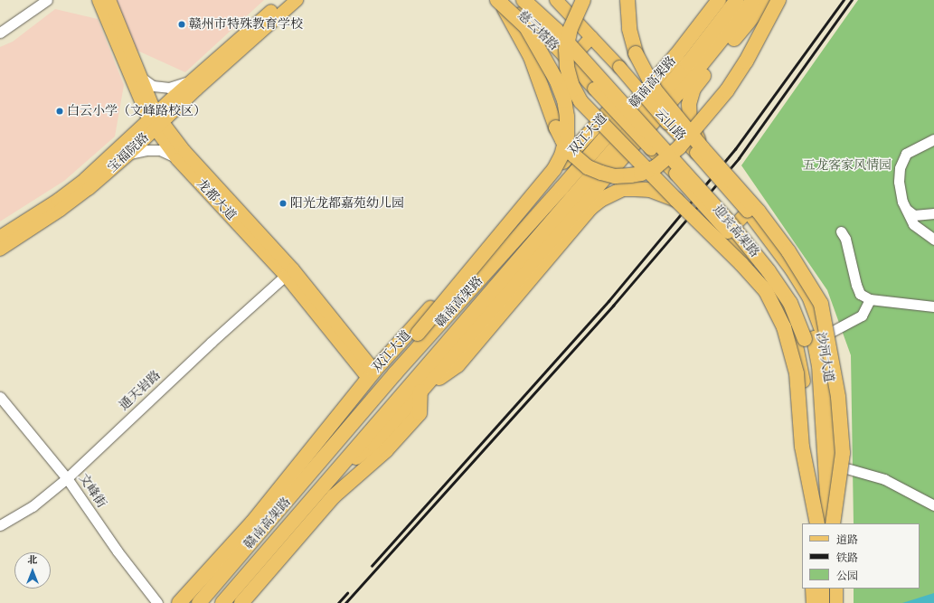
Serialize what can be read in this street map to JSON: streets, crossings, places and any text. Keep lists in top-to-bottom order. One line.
{"streets":{"highway":["赣南高架路","双江大道","迎宾高架路"],"main road":["慈云塔路","云山路","宝福院路","龙都大道","沙河大道"],"street":["通天岩路","文峰街"]},"crossings":[["云山路","沙河大道"],["双江大道","龙都大道"],["双江大道","沙河大道"],["宝福院路","龙都大道"],["龙都大道","通天岩路"],["通天岩路","文峰街"]],"parks":["五龙客家风情园"],"places":["赣州市特殊教育学校","白云小学（文峰路校区）","阳光龙都嘉苑幼儿园"],"legend":["道路","铁路","公园"],"north":"top"}
